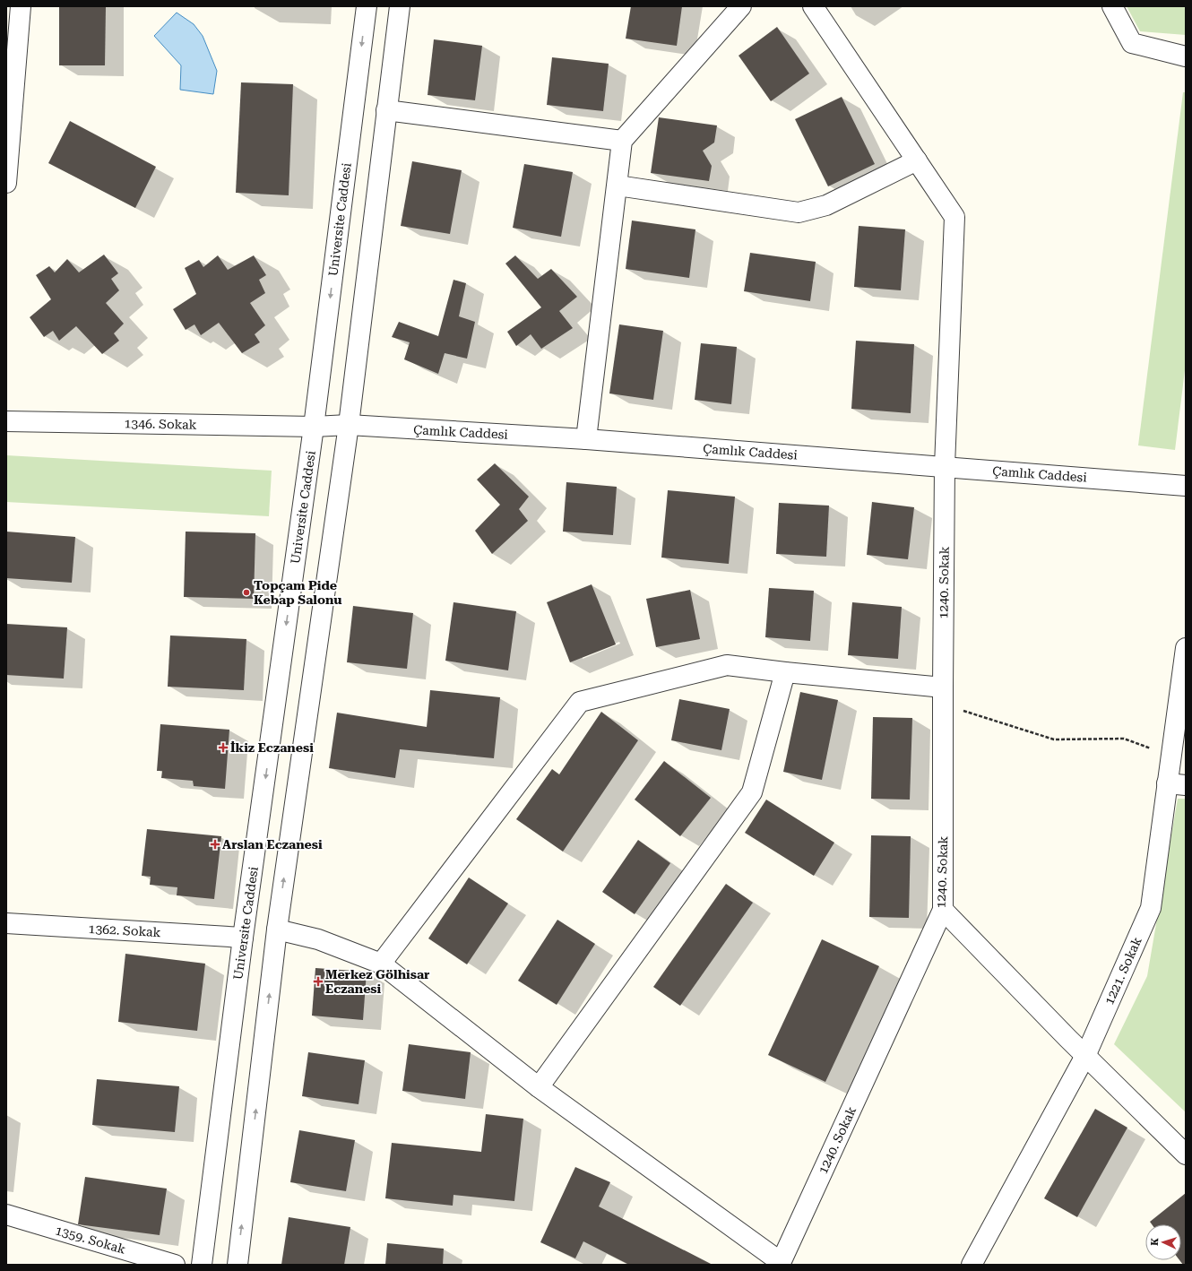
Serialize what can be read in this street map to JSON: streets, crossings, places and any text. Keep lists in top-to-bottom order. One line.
{"streets":{"street":["Universite Caddesi","1346. Sokak","Çamlık Caddesi","1240. Sokak","1362. Sokak","1221. Sokak","1359. Sokak"]},"crossings":[["Universite Caddesi","1346. Sokak"],["Universite Caddesi","Çamlık Caddesi"],["Universite Caddesi","1362. Sokak"],["1346. Sokak","Çamlık Caddesi"],["Çamlık Caddesi","1240. Sokak"]],"places":{"other":["Topçam Pide Kebap Salonu"],"health":["İkiz Eczanesi","Arslan Eczanesi","Merkez Gölhisar Eczanesi"]},"north":"left"}
